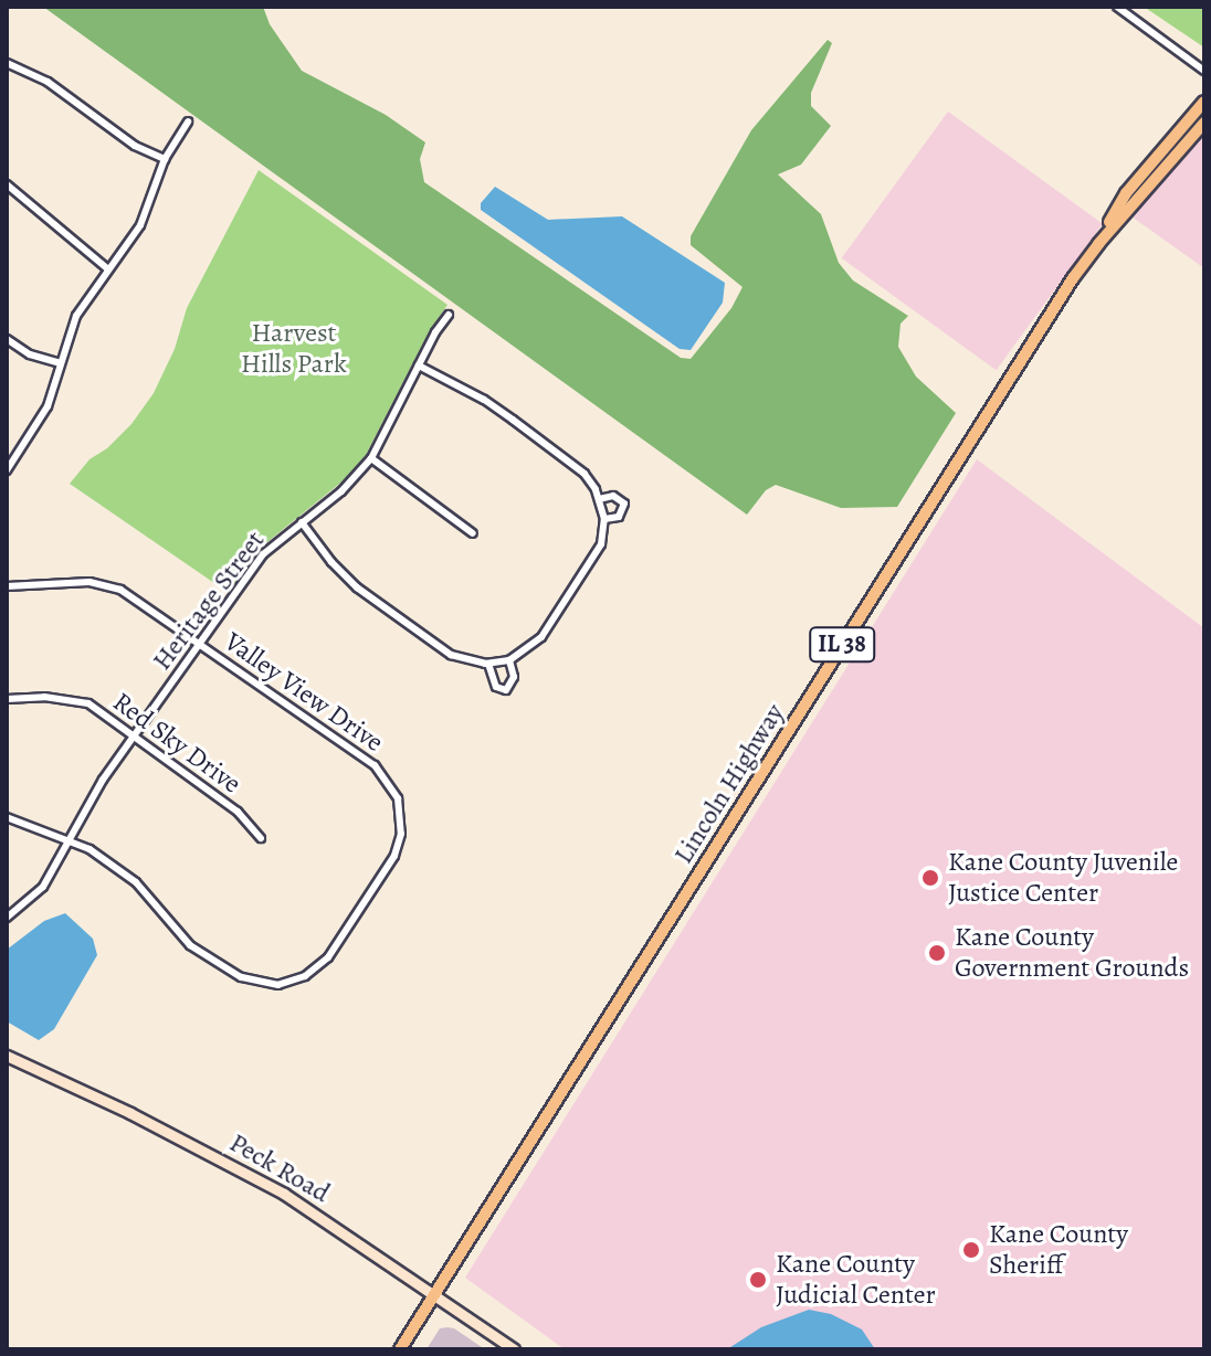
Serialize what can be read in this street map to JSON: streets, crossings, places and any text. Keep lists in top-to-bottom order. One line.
{"streets":{"main road":["IL 38","Lincoln Highway"],"street":["Heritage Street","Valley View Drive","Red Sky Drive","Peck Road"]},"crossings":[["Heritage Street","Valley View Drive"],["Heritage Street","Red Sky Drive"],["Lincoln Highway","Peck Road"]],"parks":["Harvest Hills Park"],"places":["Kane County Juvenile Justice Center","Kane County Government Grounds","Kane County Sheriff","Kane County Judicial Center"]}
